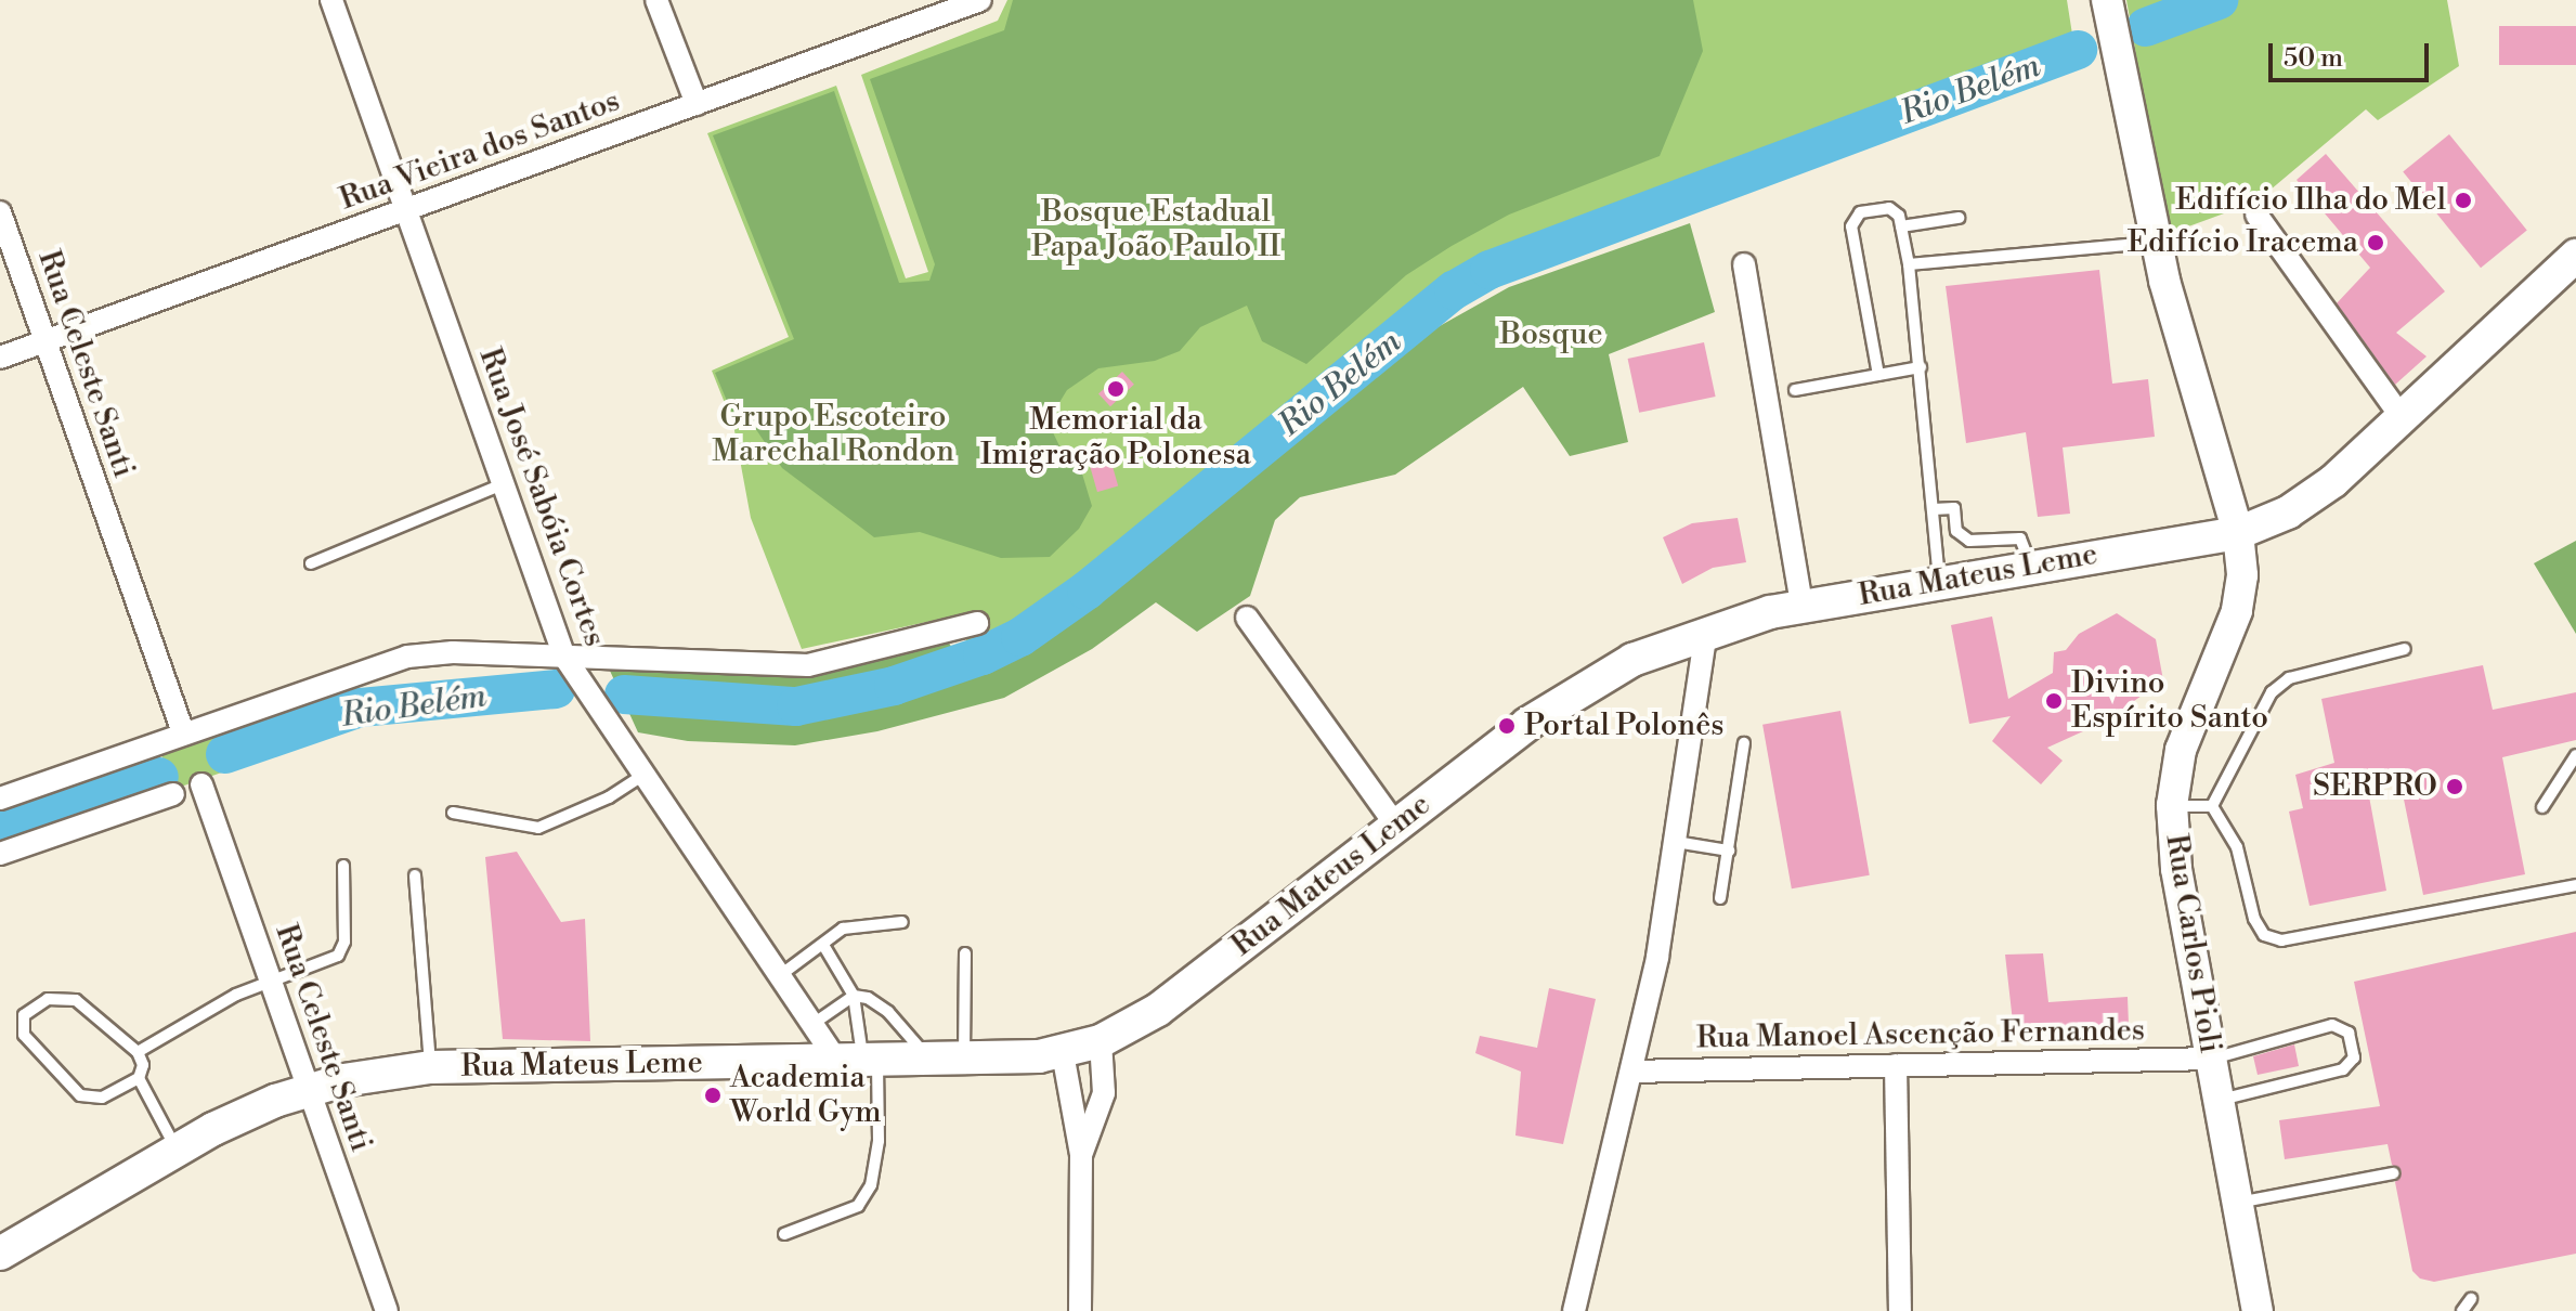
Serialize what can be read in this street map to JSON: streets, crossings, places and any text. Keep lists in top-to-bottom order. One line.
{"streets":{"main road":["Rua Mateus Leme","Rua Carlos Pioli"],"street":["Rua Vieira dos Santos","Rua Celeste Santi","Rua José Sabóia Cortes","Rua Manoel Ascenção Fernandes"]},"crossings":[["Rua Vieira dos Santos","Rua Celeste Santi"],["Rua Vieira dos Santos","Rua José Sabóia Cortes"],["Rua Celeste Santi","Rua Mateus Leme"],["Rua José Sabóia Cortes","Rua Mateus Leme"],["Rua Mateus Leme","Rua Carlos Pioli"],["Rua Carlos Pioli","Rua Manoel Ascenção Fernandes"]],"water":["Rio Belém"],"parks":["Bosque Estadual Papa João Paulo II","Bosque","Grupo Escoteiro Marechal Rondon"],"places":["Edifício Ilha do Mel","Edifício Iracema","Memorial da Imigração Polonesa","Divino Espírito Santo","Portal Polonês","SERPRO","Academia World Gym"],"scale_bar":"50 m"}
